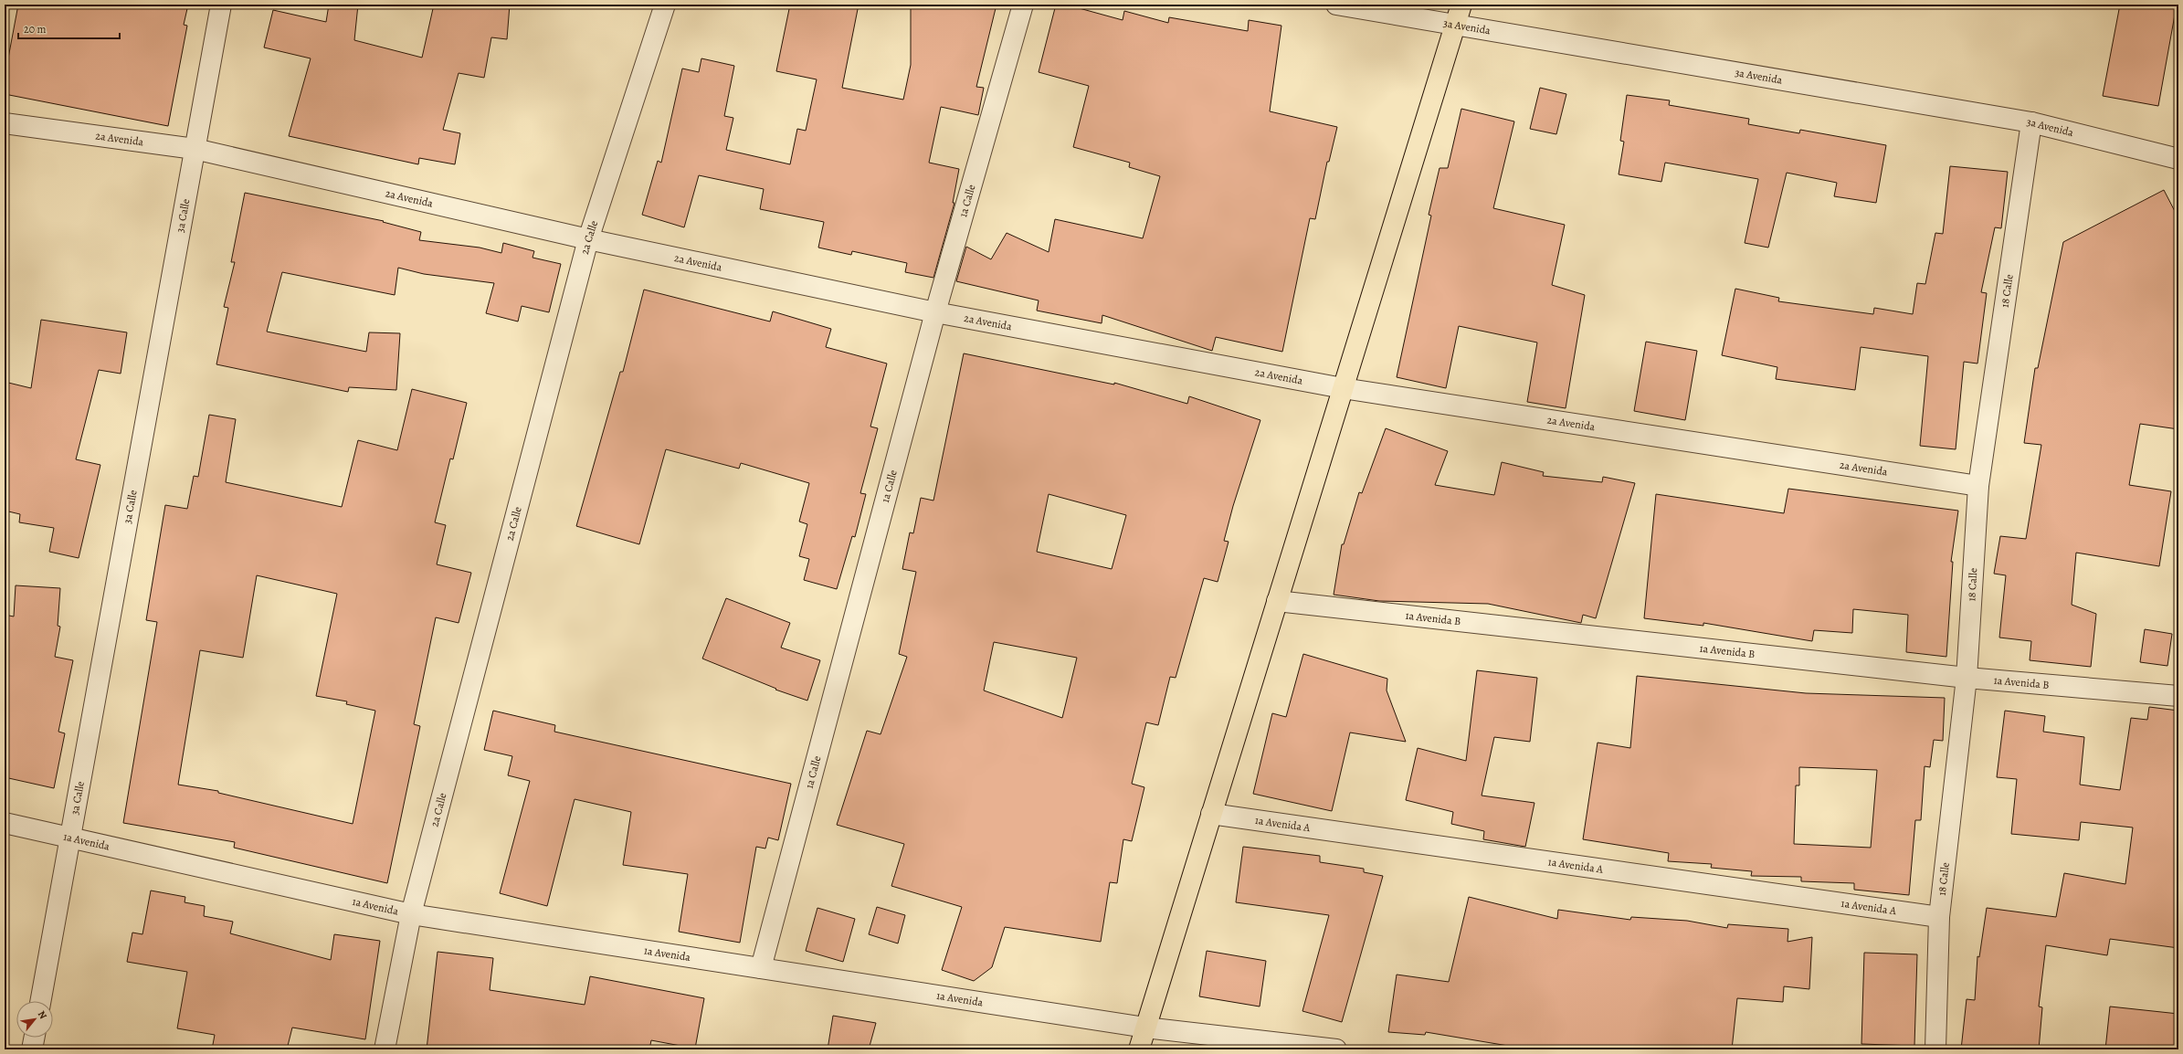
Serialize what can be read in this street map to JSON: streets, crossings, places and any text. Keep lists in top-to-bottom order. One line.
{"streets":{"street":["3a Avenida","2a Avenida","1a Calle","3a Calle","2a Calle","18 Calle","1a Avenida B","1a Avenida A","1a Avenida"]},"crossings":[["3a Avenida","18 Calle"],["2a Avenida","1a Calle"],["2a Avenida","3a Calle"],["2a Avenida","2a Calle"],["2a Avenida","18 Calle"],["1a Calle","1a Avenida"],["3a Calle","1a Avenida"],["2a Calle","1a Avenida"],["18 Calle","1a Avenida B"],["18 Calle","1a Avenida A"]],"scale_bar":"20 m","north":"top right"}
